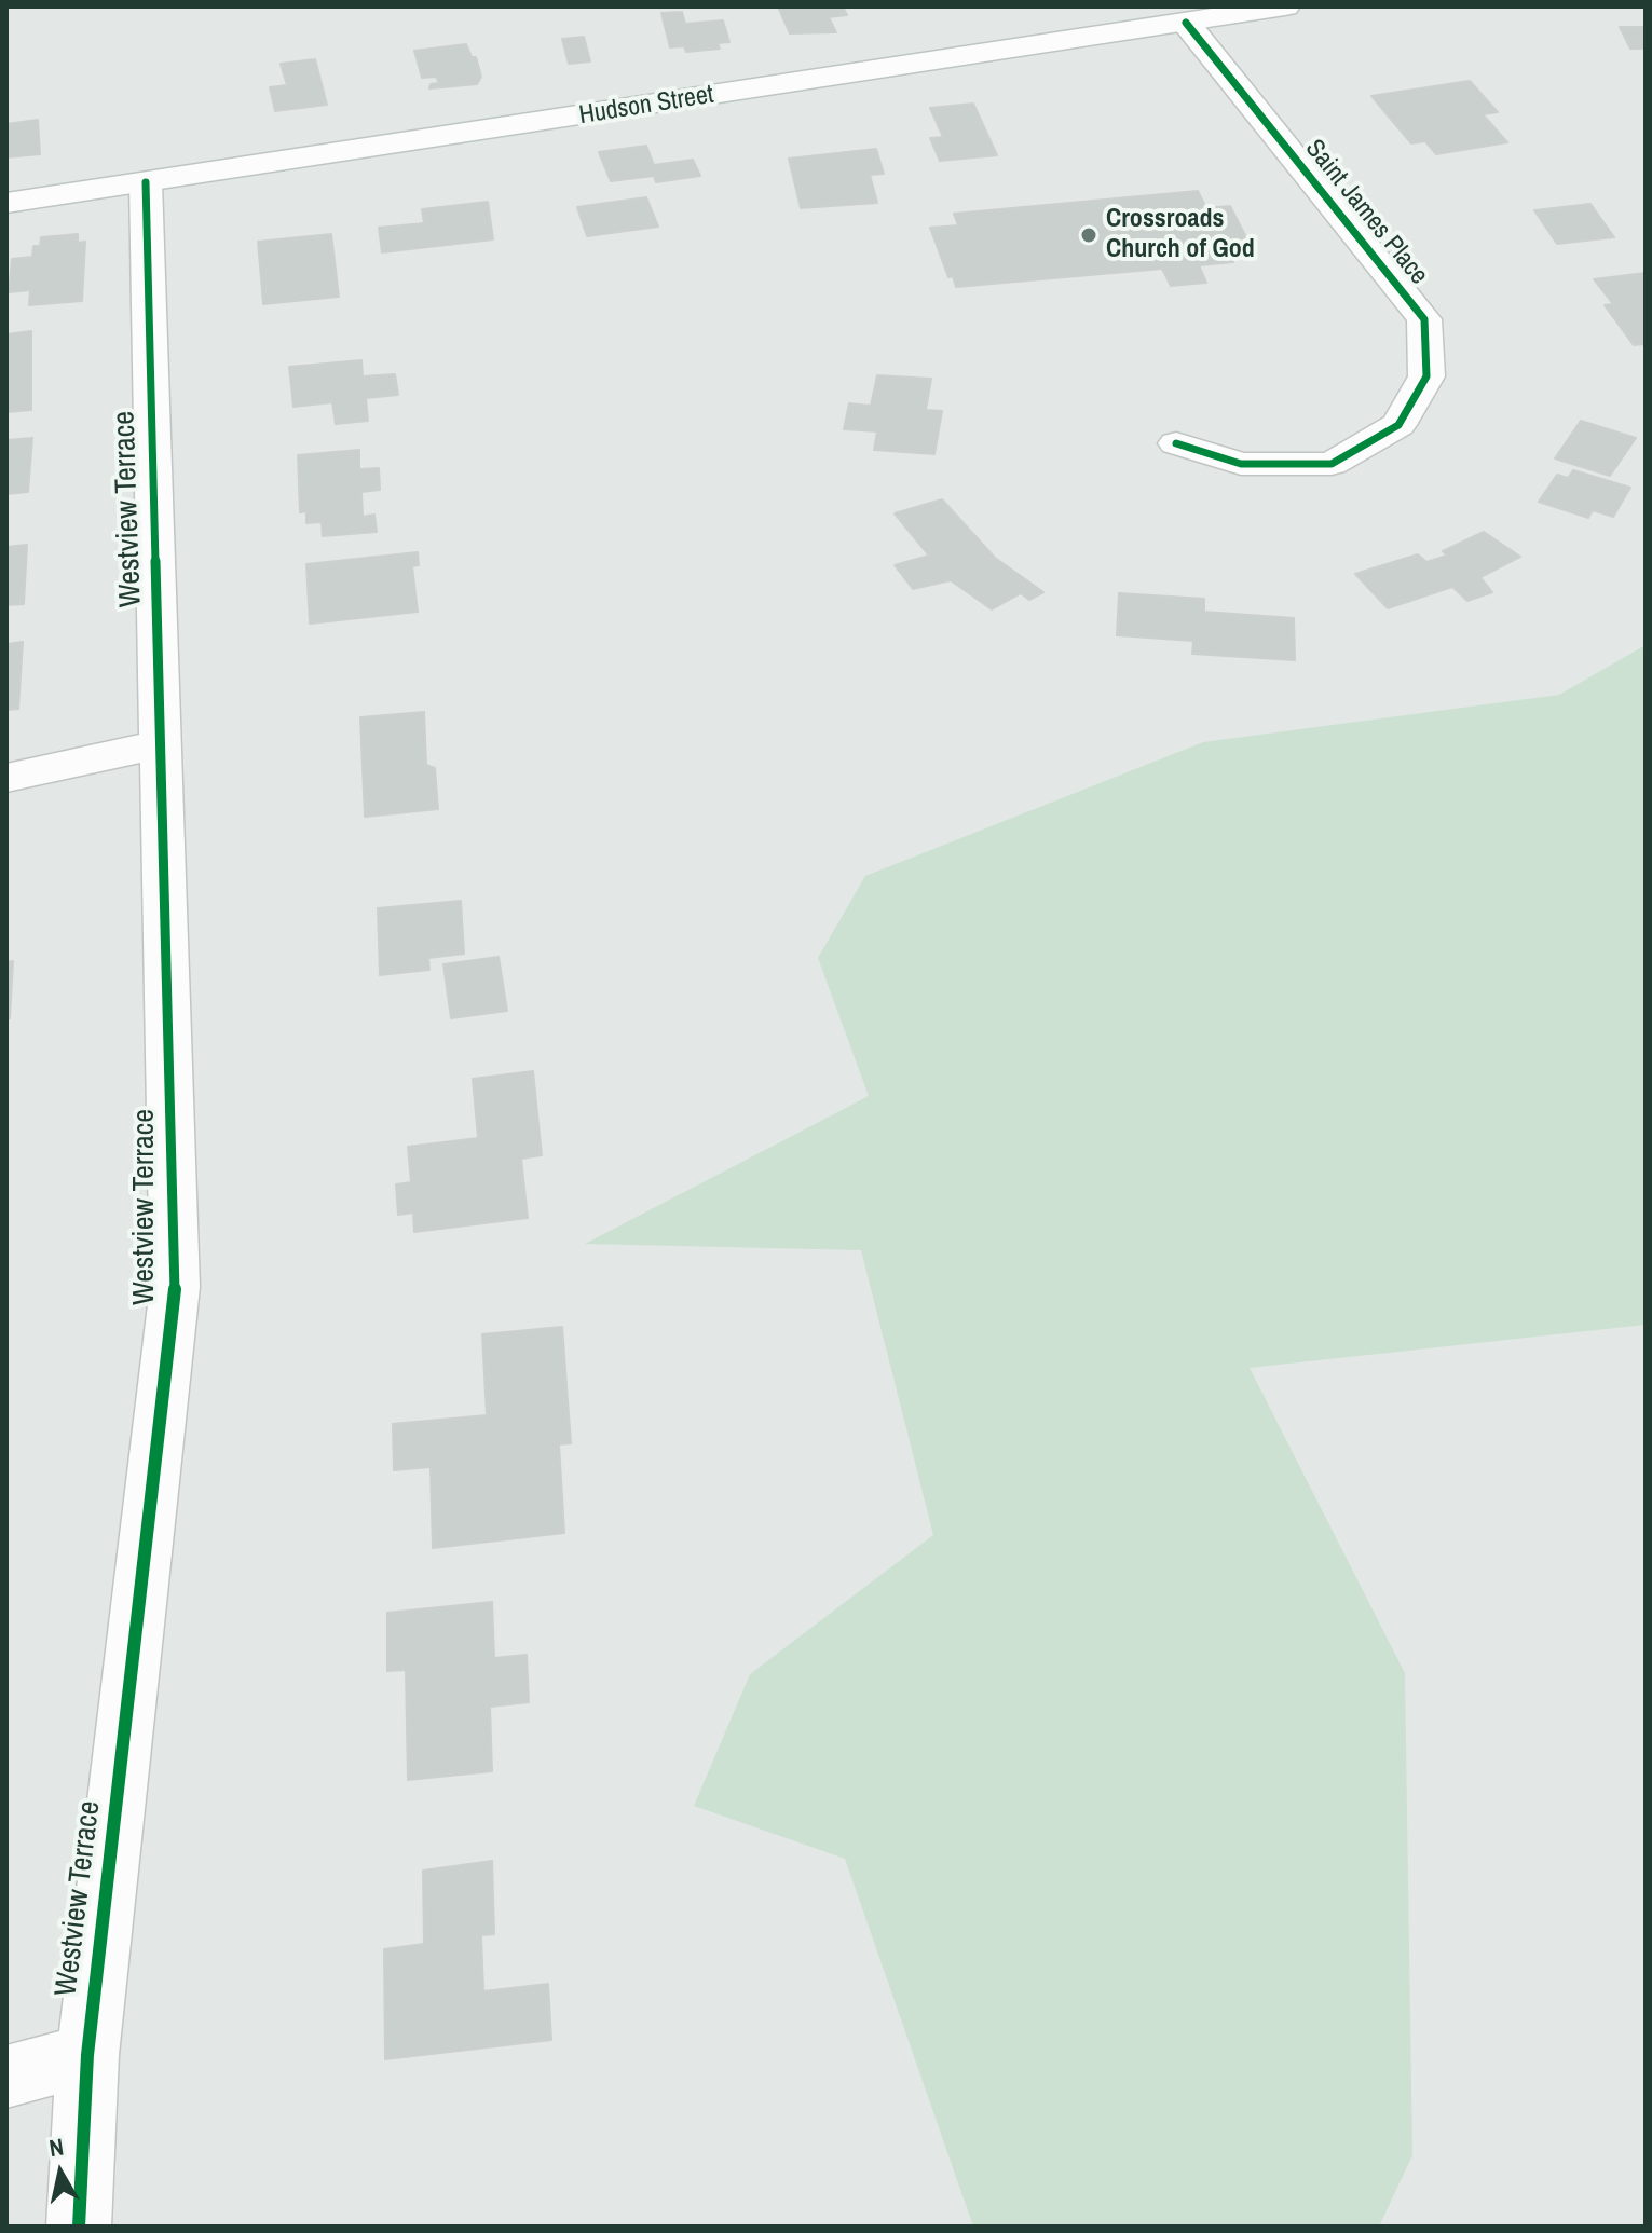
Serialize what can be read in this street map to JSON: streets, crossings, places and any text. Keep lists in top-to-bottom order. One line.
{"streets":{"street":["Hudson Street","Saint James Place","Westview Terrace"]},"crossings":[["Hudson Street","Saint James Place"],["Hudson Street","Westview Terrace"]],"places":["Crossroads Church of God"],"north":"top"}
